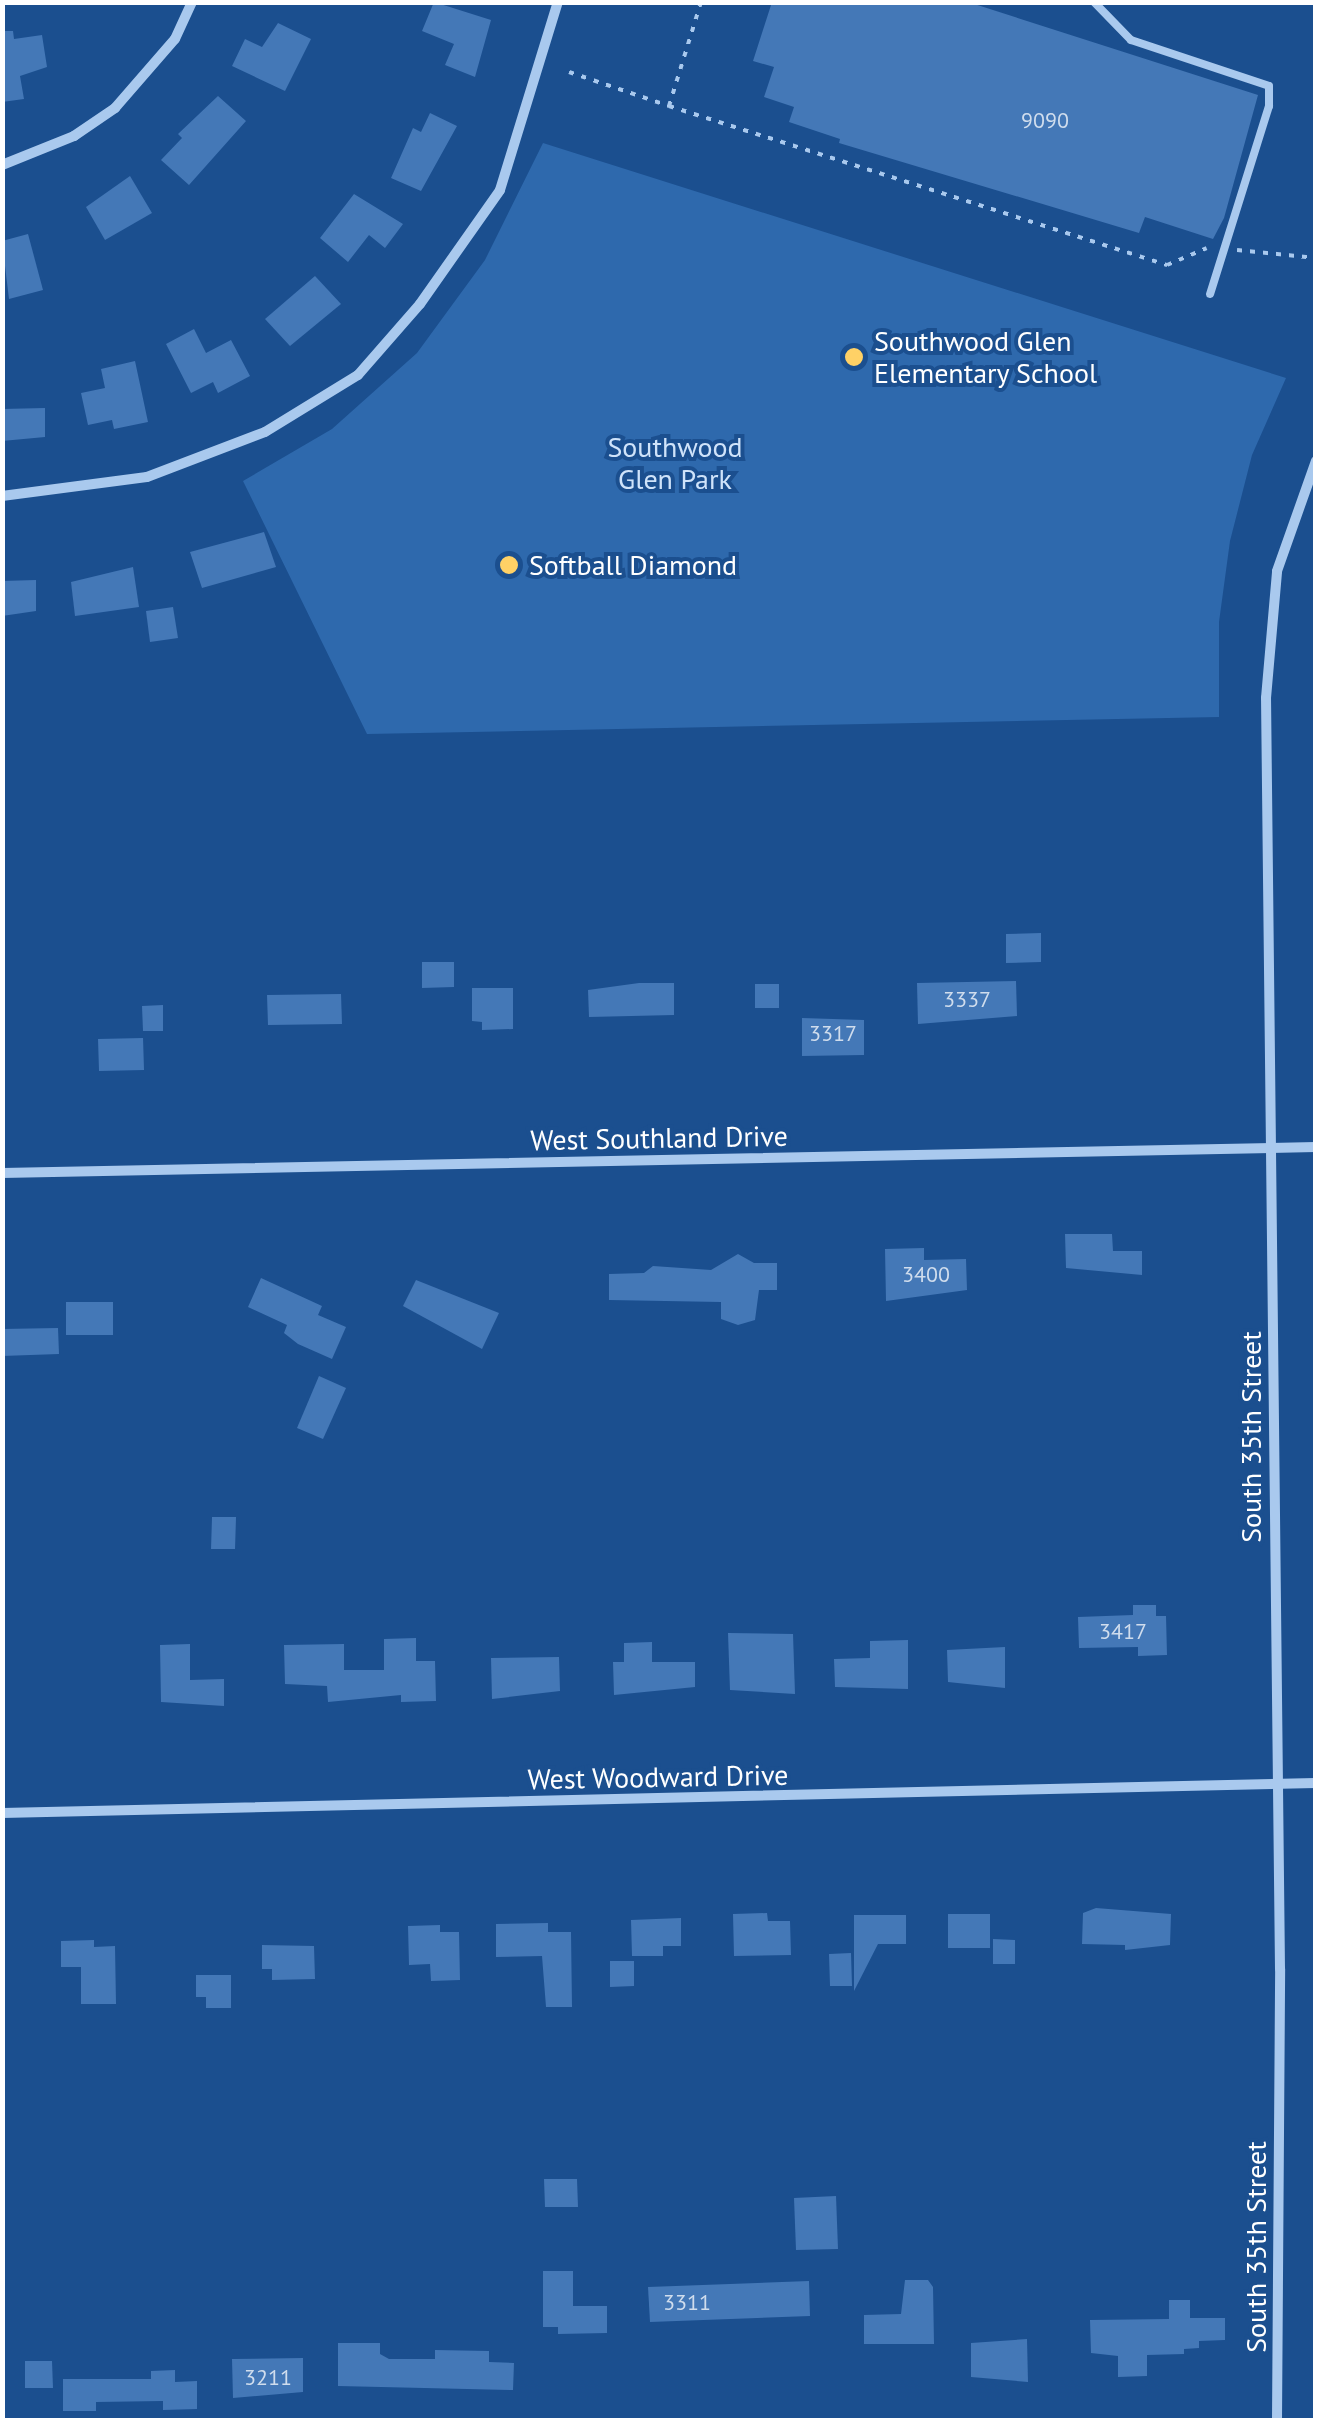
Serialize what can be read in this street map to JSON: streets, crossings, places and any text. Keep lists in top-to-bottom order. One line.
{"streets":{"street":["West Southland Drive","South 35th Street","West Woodward Drive"]},"crossings":[["West Southland Drive","South 35th Street"],["South 35th Street","West Woodward Drive"]],"parks":["Southwood Glen Park"],"places":["Southwood Glen Elementary School","Softball Diamond"],"house_numbers":["9090","3337","3317","3400","3417","3311","3211"]}
